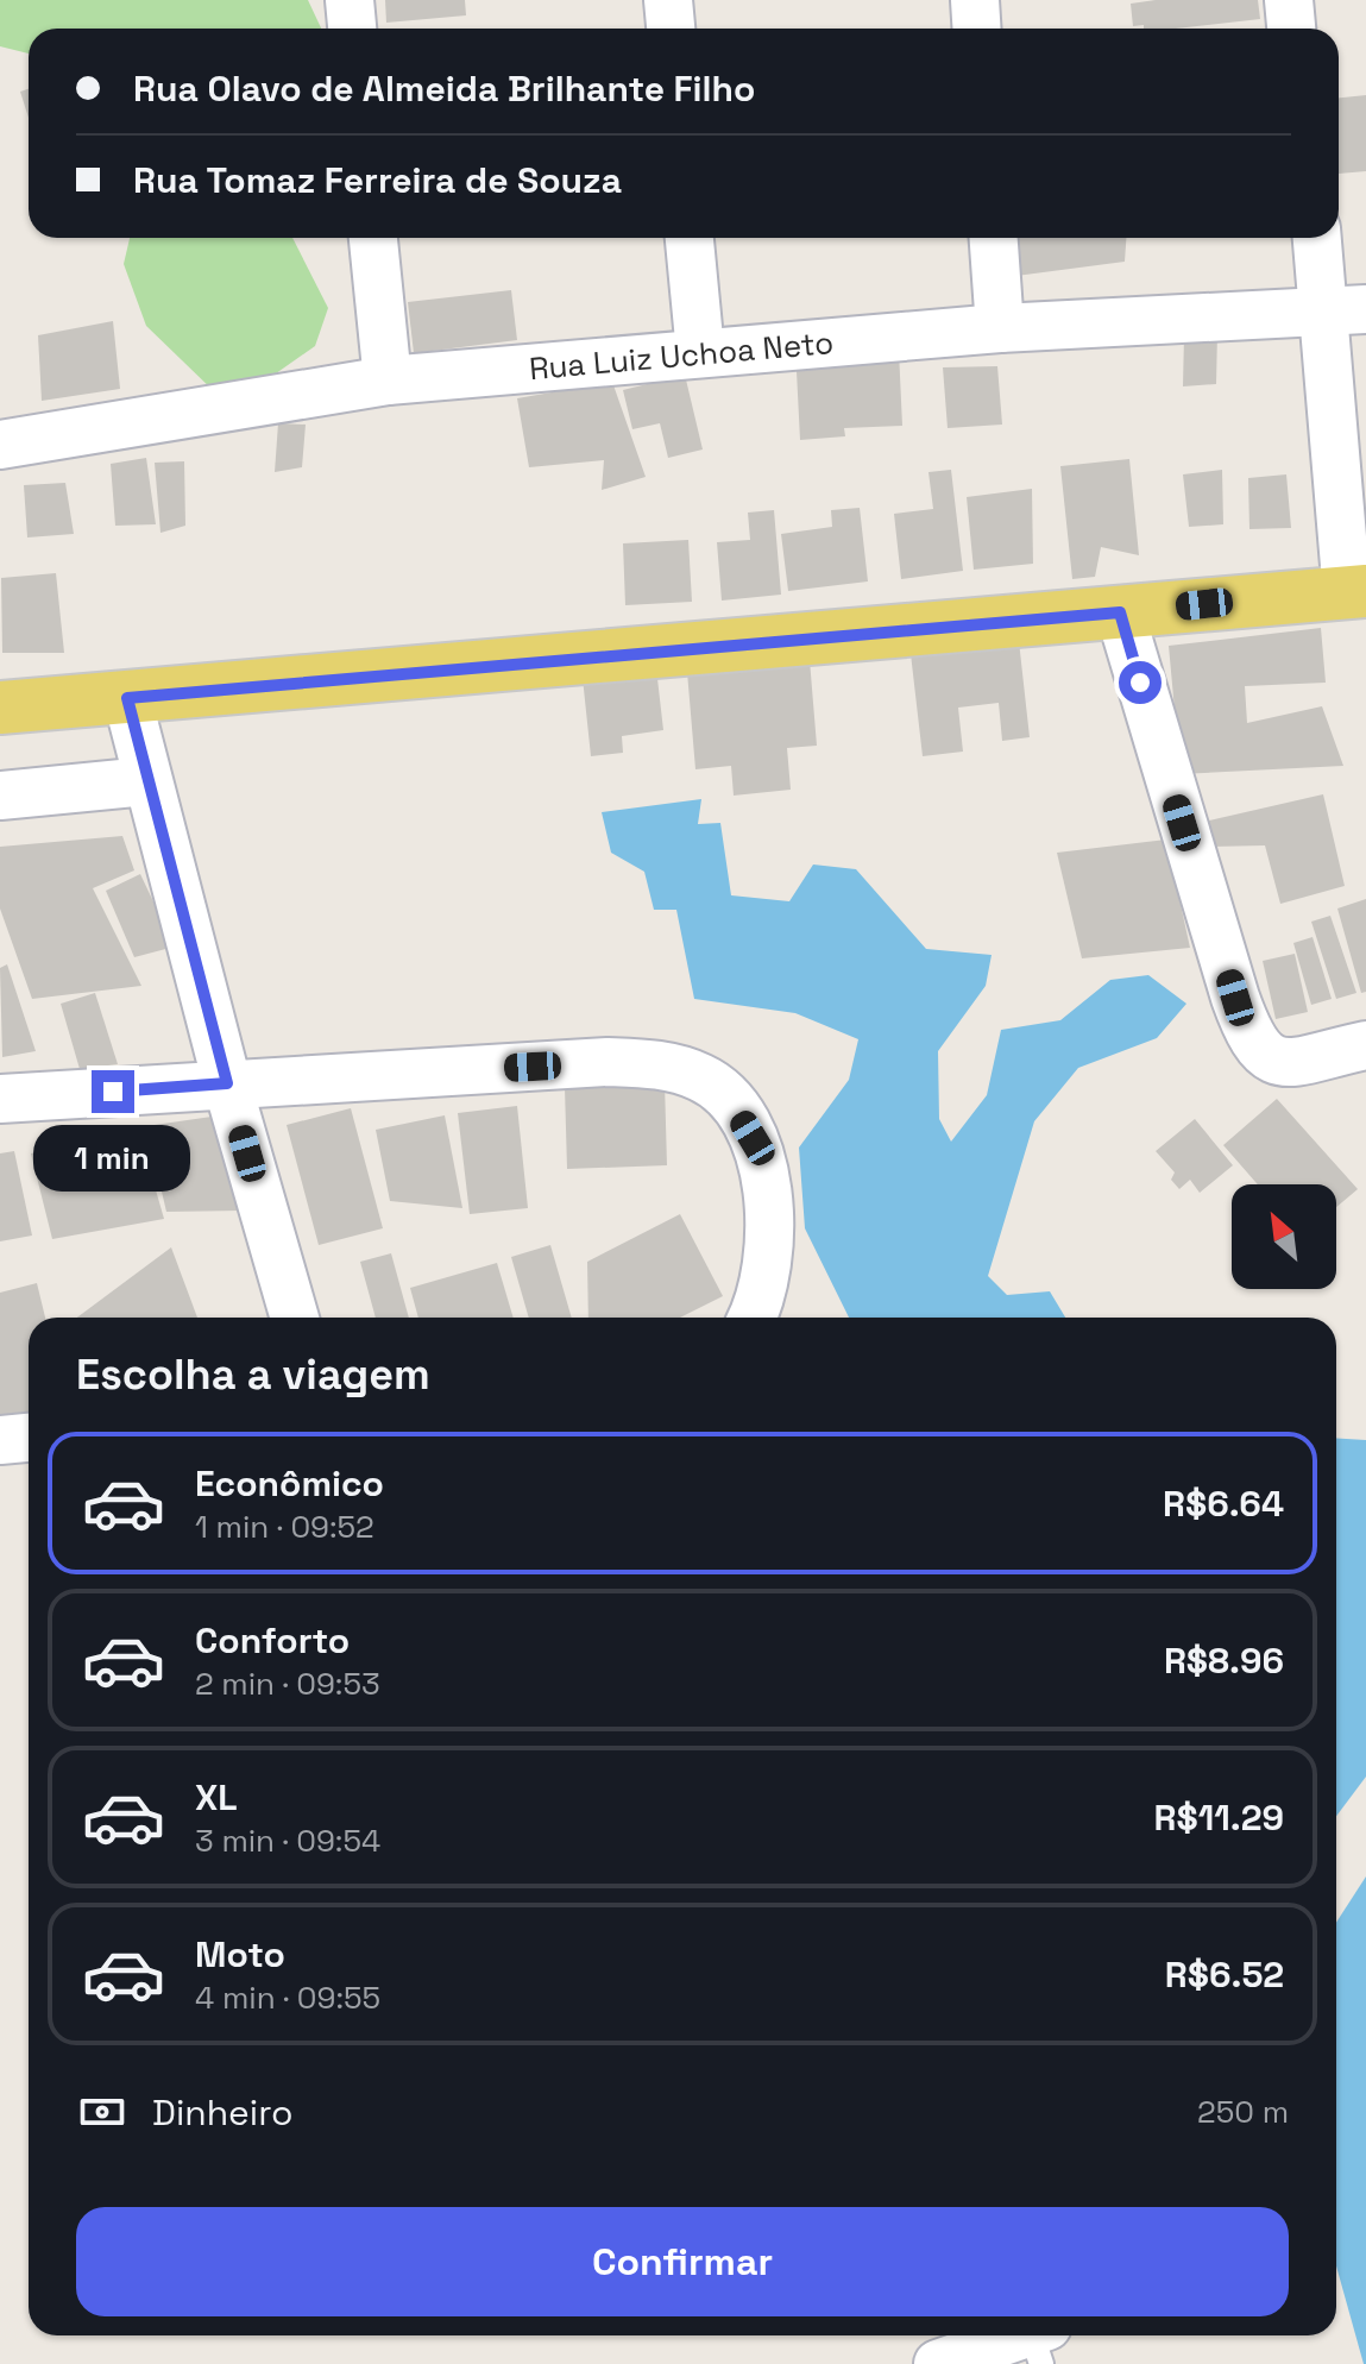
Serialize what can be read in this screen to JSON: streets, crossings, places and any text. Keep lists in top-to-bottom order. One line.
{"streets":{"street":["Rua Luiz Uchoa Neto"]},"north":"top left","page":{"banner":["Rua Olavo de Almeida Brilhante Filho","Rua Tomaz Ferreira de Souza"],"bubble":"1 min","heading":"Escolha a viagem","list":[{"name":"Econômico","note":"1 min · 09:52","value":"R$6.64"},{"name":"Conforto","note":"2 min · 09:53","value":"R$8.96"},{"name":"XL","note":"3 min · 09:54","value":"R$11.29"},{"name":"Moto","note":"4 min · 09:55","value":"R$6.52"}],"pay":["Dinheiro","250 m"],"buttons":"Confirmar"}}
